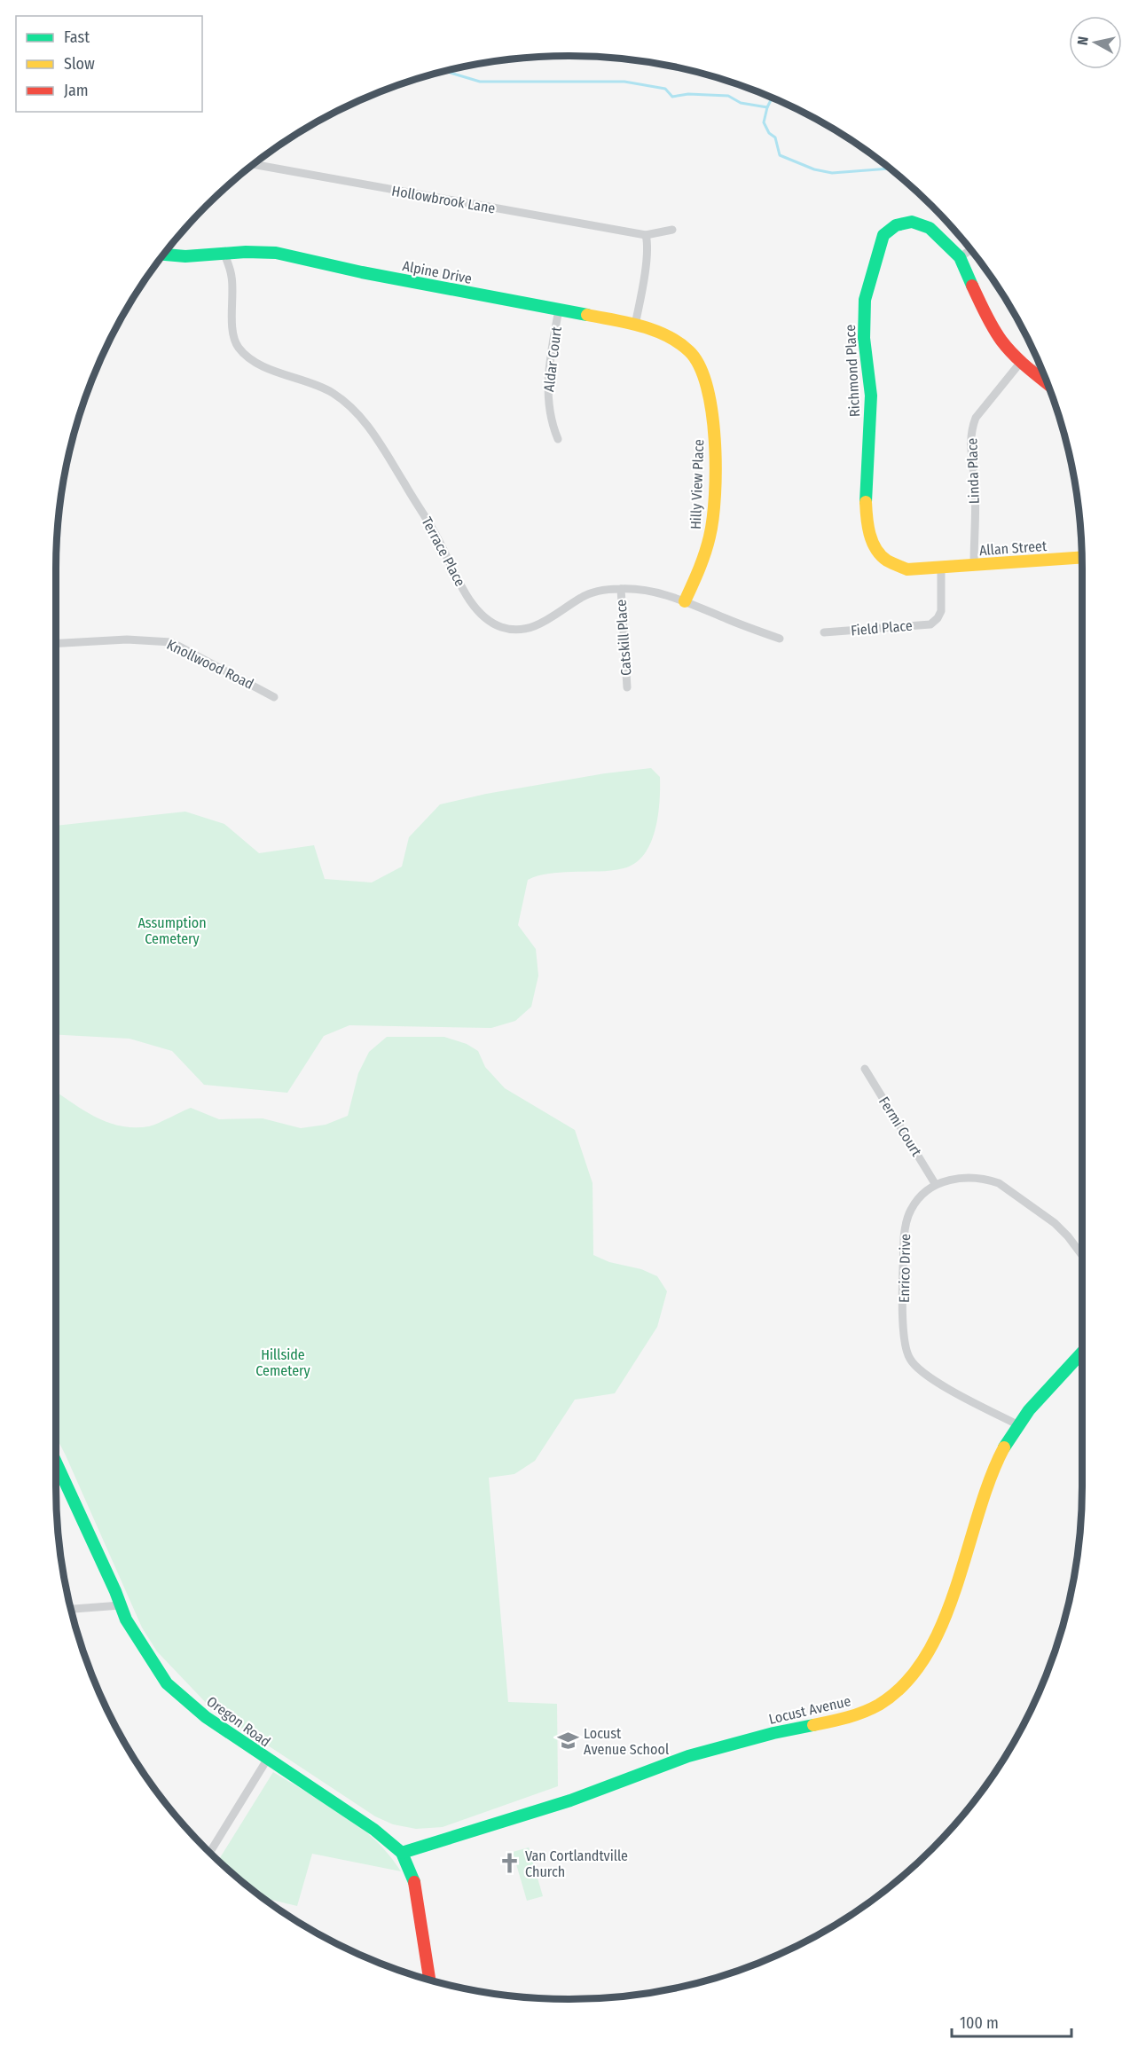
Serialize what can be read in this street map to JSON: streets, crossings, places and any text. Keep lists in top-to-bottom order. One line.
{"streets":{"street":["Hollowbrook Lane","Alpine Drive","Aldar Court","Richmond Place","Linda Place","Hilly View Place","Allan Street","Terrace Place","Field Place","Catskill Place","Knollwood Road","Fermi Court","Enrico Drive","Locust Avenue","Oregon Road"]},"crossings":[["Alpine Drive","Aldar Court"],["Alpine Drive","Hilly View Place"],["Alpine Drive","Terrace Place"],["Richmond Place","Allan Street"],["Richmond Place","Field Place"],["Linda Place","Allan Street"],["Hilly View Place","Terrace Place"],["Allan Street","Field Place"],["Terrace Place","Catskill Place"],["Fermi Court","Enrico Drive"],["Enrico Drive","Locust Avenue"],["Locust Avenue","Oregon Road"]],"parks":["Assumption Cemetery","Hillside Cemetery"],"places":{"school or university":["Locust Avenue School"],"church":["Van Cortlandtville Church"]},"legend":["Fast","Slow","Jam"],"scale_bar":"100 m","north":"left"}
